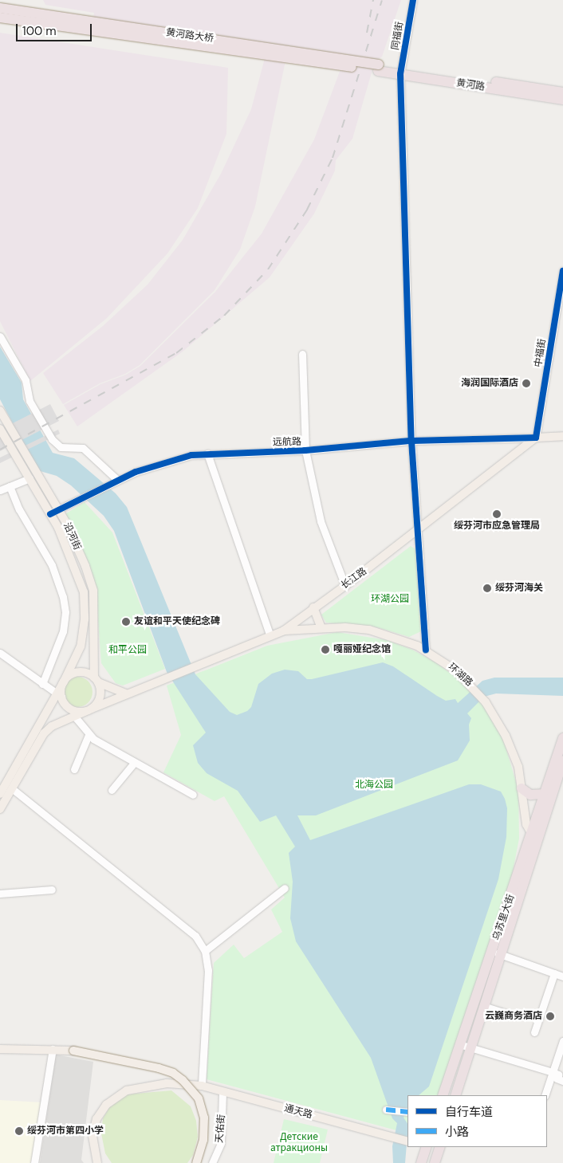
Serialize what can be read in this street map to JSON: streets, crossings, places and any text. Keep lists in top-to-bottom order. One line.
{"streets":{"highway":["黄河路大桥","黄河路","乌苏里大街"],"main road":["沿河街","长江路","环湖路","通天路"],"street":["同福街","中福街","远航路","天佑街"]},"crossings":[["黄河路大桥","黄河路"],["同福街","黄河路"],["同福街","远航路"],["同福街","长江路"],["同福街","环湖路"],["中福街","远航路"],["中福街","长江路"],["远航路","沿河街"],["远航路","长江路"],["沿河街","长江路"],["长江路","环湖路"],["环湖路","乌苏里大街"],["通天路","天佑街"]],"parks":["环湖公园","和平公园","北海公园","Детские атракционы"],"places":["海润国际酒店","绥芬河市应急管理局","绥芬河海关","友谊和平天使纪念碑","嘎丽娅纪念馆","云巍商务酒店","绥芬河市第四小学"],"legend":["自行车道","小路"],"scale_bar":"100 m"}
